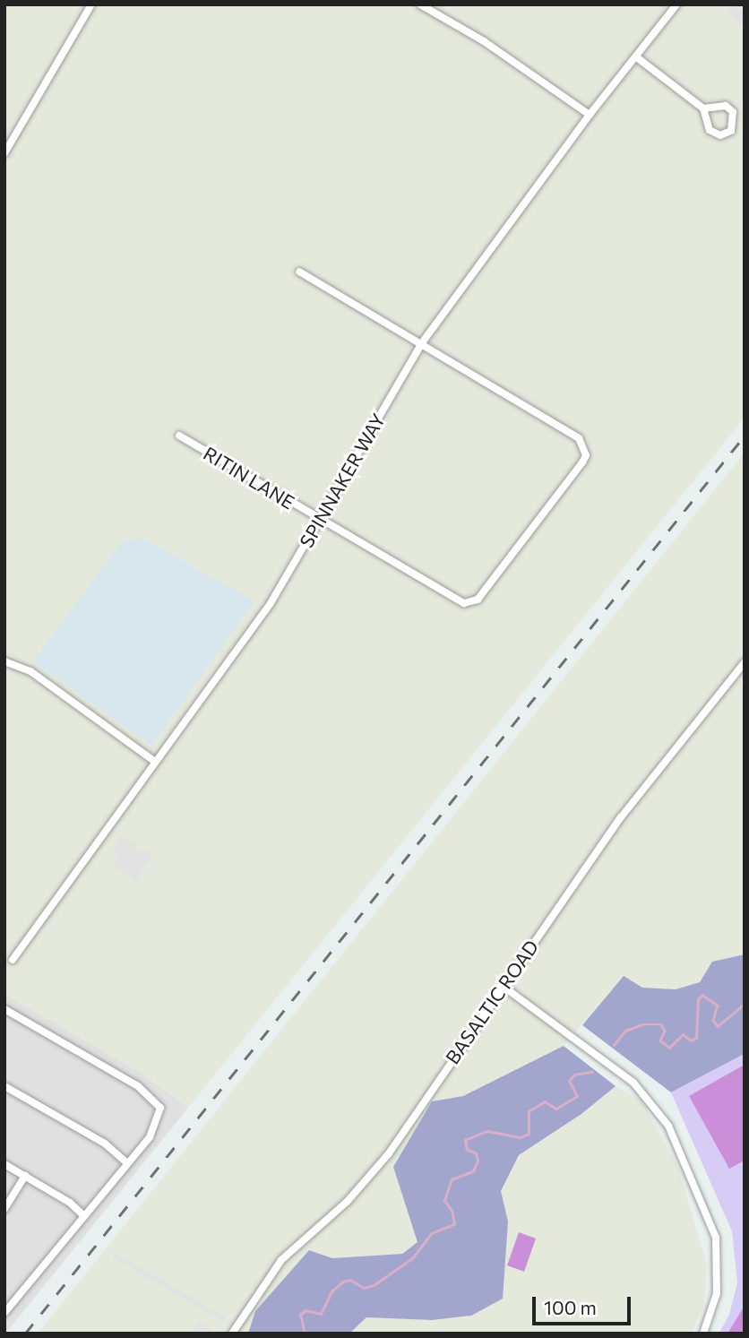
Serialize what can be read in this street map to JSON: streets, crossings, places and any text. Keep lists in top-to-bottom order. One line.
{"streets":{"street":["RITIN LANE","SPINNAKER WAY","BASALTIC ROAD"]},"crossings":[["RITIN LANE","SPINNAKER WAY"]],"scale_bar":"100 m"}
